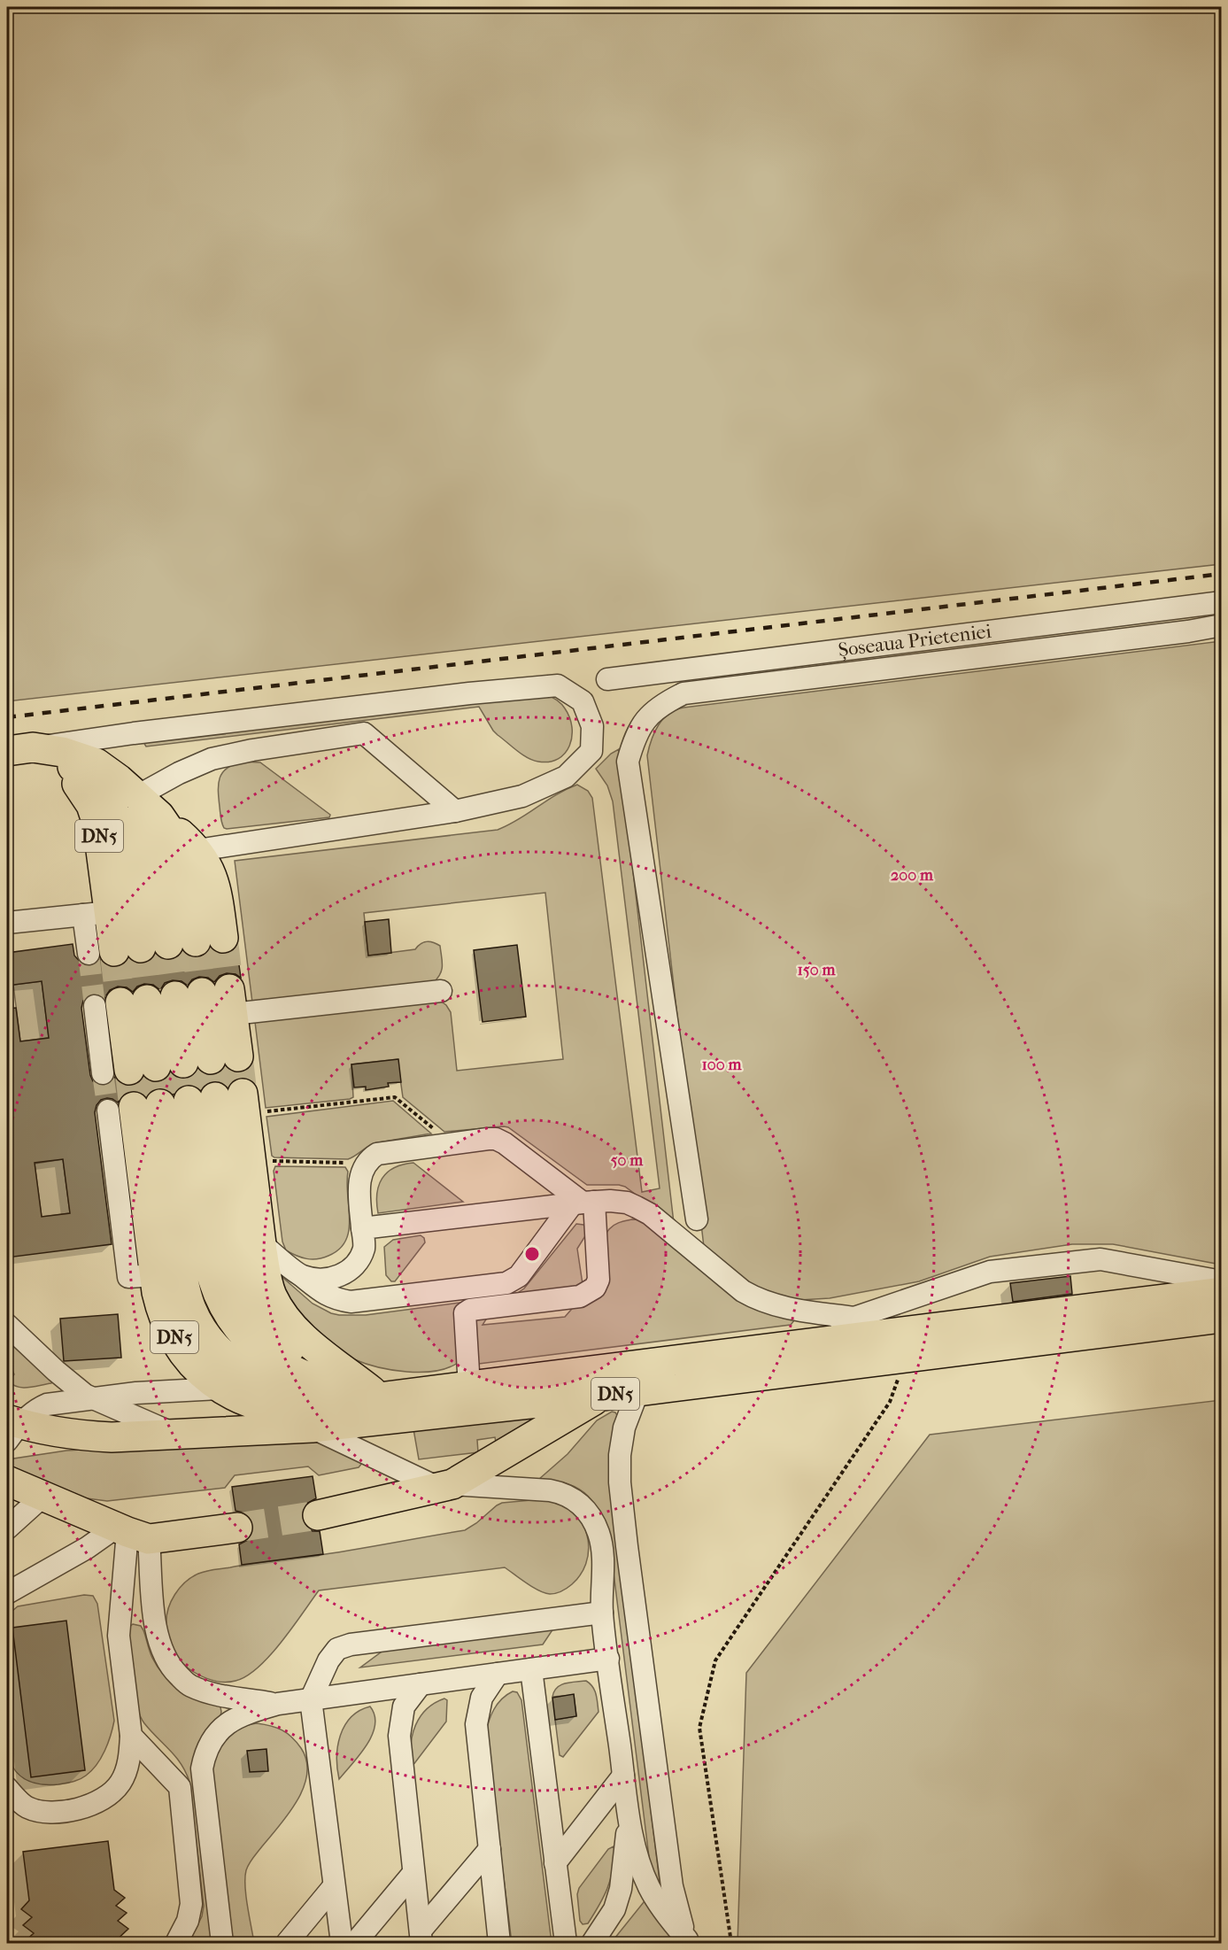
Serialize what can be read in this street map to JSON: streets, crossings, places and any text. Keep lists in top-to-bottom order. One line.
{"streets":{"highway":["DN5"],"lane":["Șoseaua Prieteniei"]},"rings":["200 m","150 m","100 m","50 m"]}
